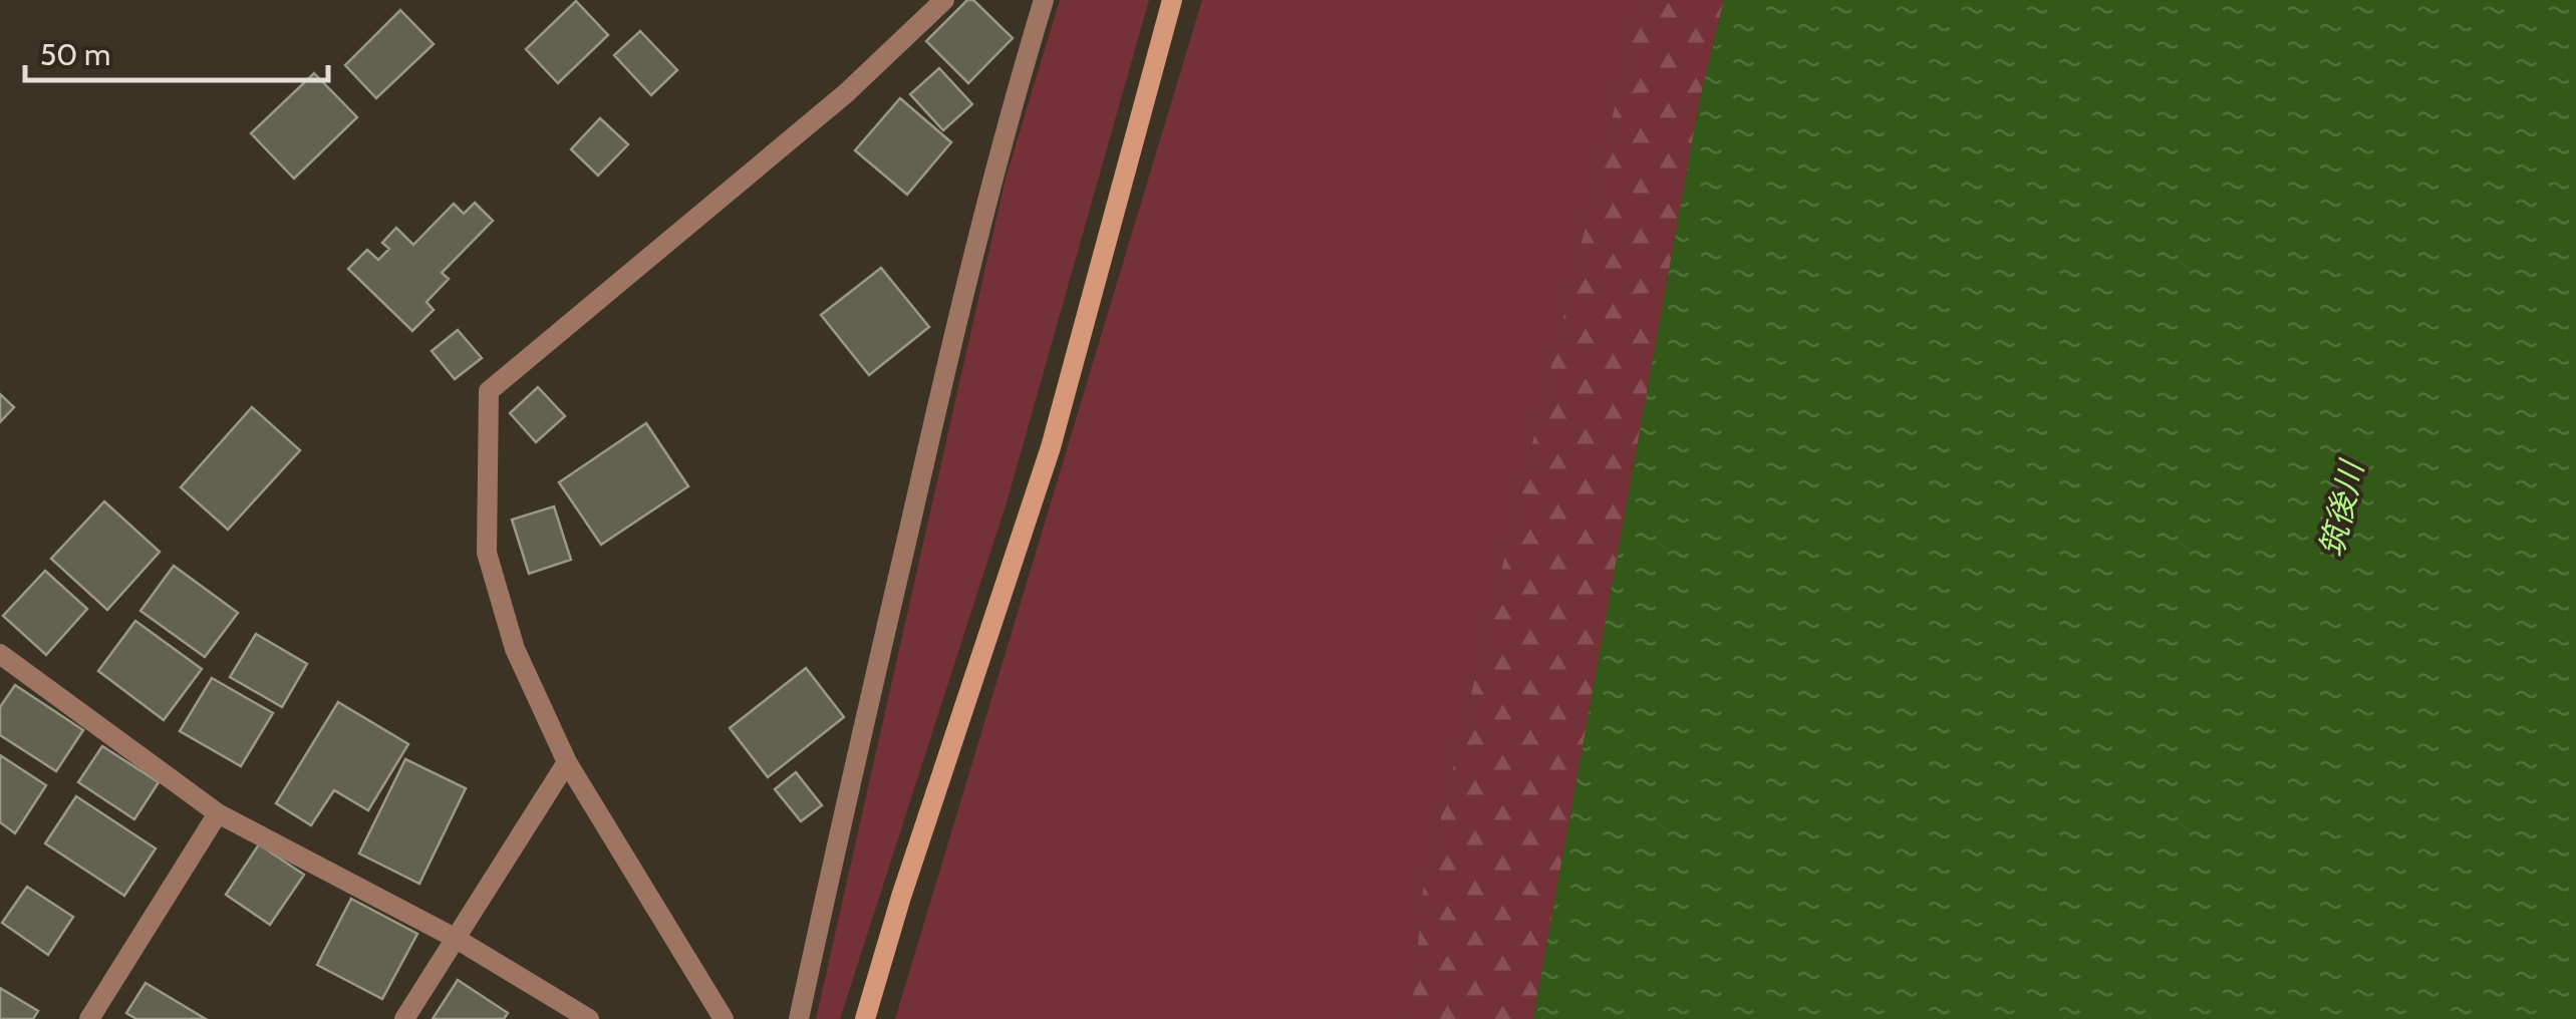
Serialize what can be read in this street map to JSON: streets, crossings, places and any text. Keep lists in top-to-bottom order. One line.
{"water":["筑後川"],"scale_bar":"50 m"}
